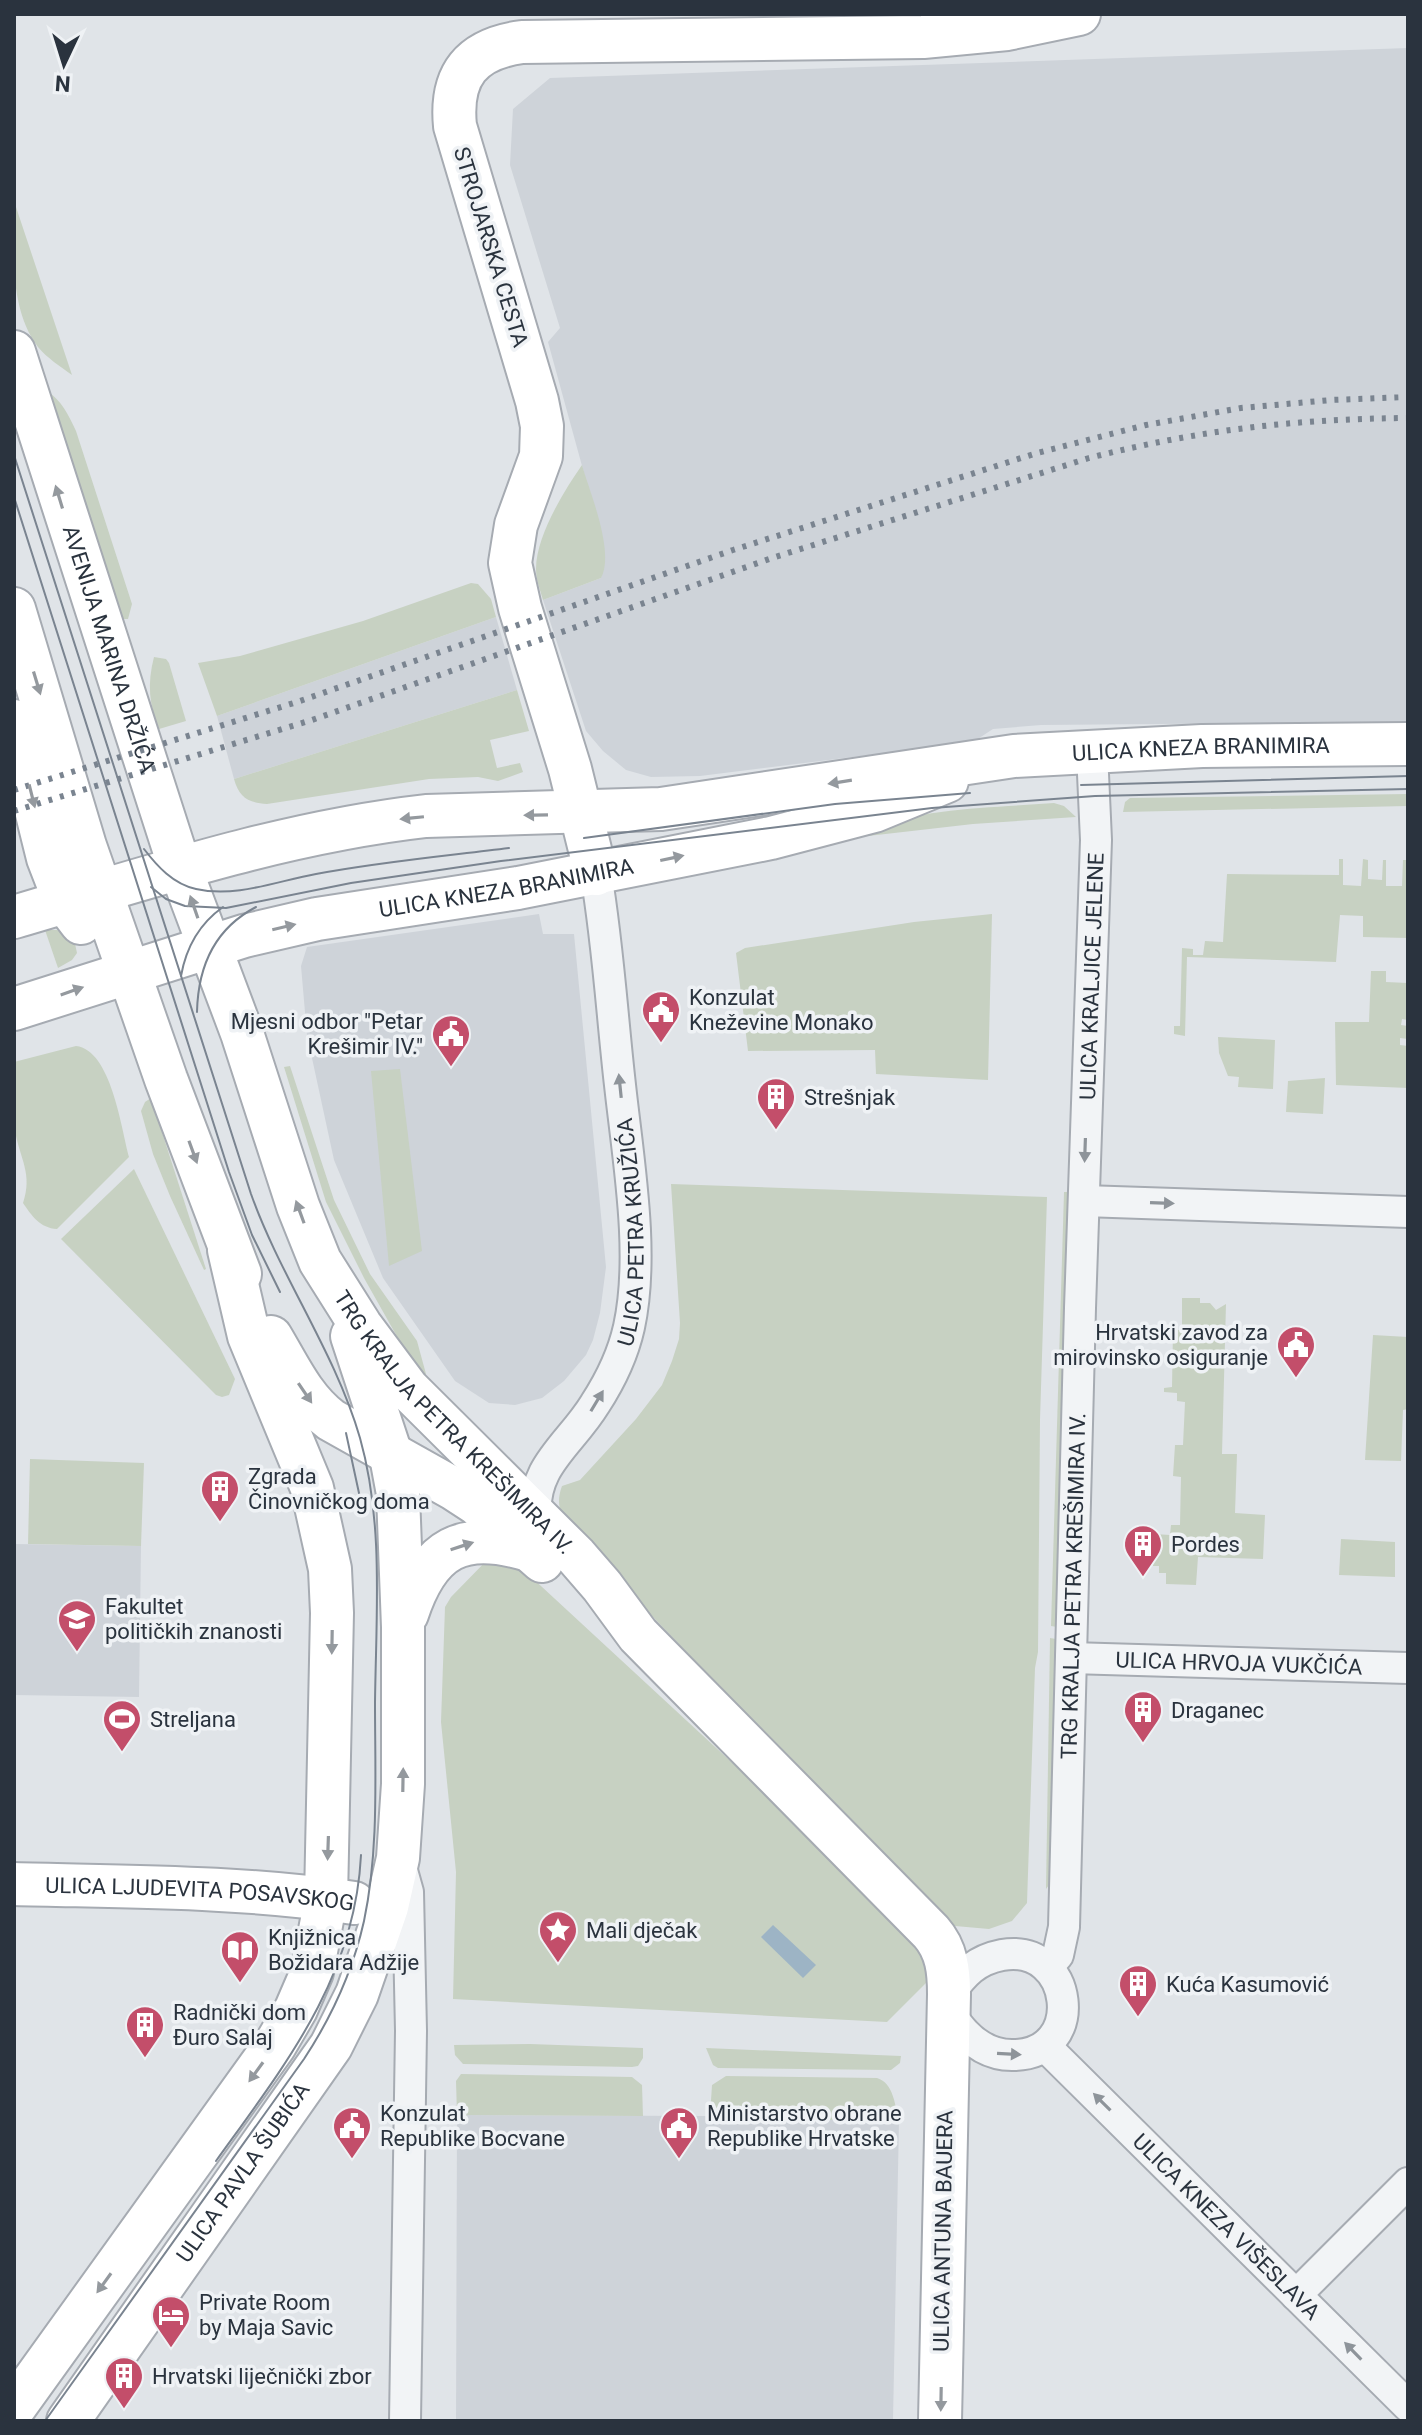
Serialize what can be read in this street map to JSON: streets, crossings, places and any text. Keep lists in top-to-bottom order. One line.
{"streets":{"main road":["STROJARSKA CESTA","AVENIJA MARINA DRŽIĆA","ULICA KNEZA BRANIMIRA","TRG KRALJA PETRA KREŠIMIRA IV.","ULICA LJUDEVITA POSAVSKOG","ULICA PAVLA ŠUBIĆA","ULICA ANTUNA BAUERA"],"street":["ULICA KRALJICE JELENE","ULICA PETRA KRUŽIĆA","ULICA HRVOJA VUKČIĆA","ULICA KNEZA VIŠESLAVA"]},"crossings":[["STROJARSKA CESTA","ULICA KNEZA BRANIMIRA"],["STROJARSKA CESTA","ULICA PETRA KRUŽIĆA"],["AVENIJA MARINA DRŽIĆA","ULICA KNEZA BRANIMIRA"],["AVENIJA MARINA DRŽIĆA","TRG KRALJA PETRA KREŠIMIRA IV."],["ULICA KNEZA BRANIMIRA","ULICA KRALJICE JELENE"],["ULICA KNEZA BRANIMIRA","ULICA PETRA KRUŽIĆA"],["ULICA KNEZA BRANIMIRA","TRG KRALJA PETRA KREŠIMIRA IV."],["ULICA KRALJICE JELENE","TRG KRALJA PETRA KREŠIMIRA IV."],["ULICA PETRA KRUŽIĆA","TRG KRALJA PETRA KREŠIMIRA IV."],["TRG KRALJA PETRA KREŠIMIRA IV.","ULICA HRVOJA VUKČIĆA"],["TRG KRALJA PETRA KREŠIMIRA IV.","ULICA LJUDEVITA POSAVSKOG"],["TRG KRALJA PETRA KREŠIMIRA IV.","ULICA PAVLA ŠUBIĆA"],["TRG KRALJA PETRA KREŠIMIRA IV.","ULICA KNEZA VIŠESLAVA"],["TRG KRALJA PETRA KREŠIMIRA IV.","ULICA ANTUNA BAUERA"],["ULICA LJUDEVITA POSAVSKOG","ULICA PAVLA ŠUBIĆA"],["ULICA KNEZA VIŠESLAVA","ULICA ANTUNA BAUERA"]],"one_way":["ULICA KRALJICE JELENE","ULICA PETRA KRUŽIĆA","ULICA KNEZA VIŠESLAVA","ULICA ANTUNA BAUERA"],"places":{"public building":["Konzulat Kneževine Monako","Mjesni odbor \"Petar Krešimir IV.\"","Hrvatski zavod za mirovinsko osiguranje","Konzulat Republike Bocvane","Ministarstvo obrane Republike Hrvatske"],"building":["Strešnjak","Zgrada Činovničkog doma","Pordes","Draganec","Kuća Kasumović","Radnički dom Đuro Salaj","Hrvatski liječnički zbor"],"school or university":["Fakultet političkih znanosti"],"sports":["Streljana"],"place":["Mali dječak"],"library":["Knjižnica Božidara Adžije"],"hotel":["Private Room by Maja Savic"]},"north":"bottom"}
